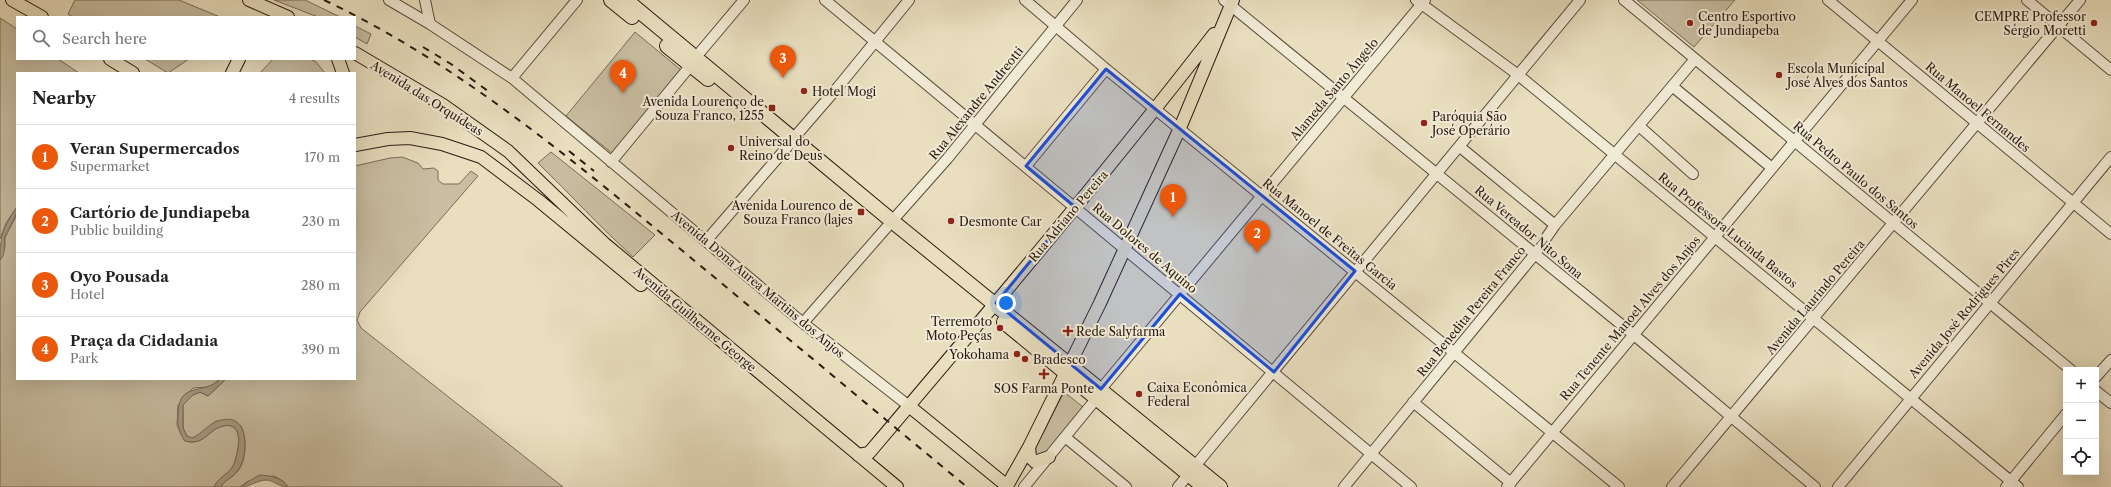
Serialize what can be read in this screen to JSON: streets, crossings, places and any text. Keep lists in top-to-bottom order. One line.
{"streets":{"main road":["Avenida das Orquídeas","Rua Adriano Pereira","Avenida Dona Aurea Martins dos Anjos","Avenida Guilherme George"],"street":["Alameda Santo Ângelo","Rua Alexandre Andreotti","Rua Manoel Fernandes","Rua Pedro Paulo dos Santos","Rua Professora Lucinda Bastos","Rua Vereador Nito Sona","Rua Manoel de Freitas Garcia","Rua Dolores de Aquino","Avenida Laurindo Pereira","Rua Benedita Pereira Franco","Avenida José Rodrigues Pires","Rua Tenente Manoel Alves dos Anjos"]},"crossings":[["Alameda Santo Ângelo","Rua Professora Lucinda Bastos"],["Alameda Santo Ângelo","Rua Vereador Nito Sona"],["Alameda Santo Ângelo","Rua Manoel de Freitas Garcia"],["Alameda Santo Ângelo","Rua Dolores de Aquino"],["Avenida das Orquídeas","Avenida Guilherme George"],["Rua Alexandre Andreotti","Rua Manoel de Freitas Garcia"],["Rua Alexandre Andreotti","Rua Dolores de Aquino"],["Rua Alexandre Andreotti","Avenida Dona Aurea Martins dos Anjos"],["Rua Manoel Fernandes","Avenida Laurindo Pereira"],["Rua Manoel Fernandes","Avenida José Rodrigues Pires"],["Rua Manoel Fernandes","Rua Tenente Manoel Alves dos Anjos"],["Rua Pedro Paulo dos Santos","Avenida Laurindo Pereira"],["Rua Pedro Paulo dos Santos","Rua Benedita Pereira Franco"],["Rua Pedro Paulo dos Santos","Avenida José Rodrigues Pires"],["Rua Pedro Paulo dos Santos","Rua Tenente Manoel Alves dos Anjos"],["Rua Adriano Pereira","Rua Manoel de Freitas Garcia"],["Rua Adriano Pereira","Rua Dolores de Aquino"],["Rua Adriano Pereira","Avenida Dona Aurea Martins dos Anjos"],["Rua Adriano Pereira","Avenida Guilherme George"],["Rua Professora Lucinda Bastos","Avenida Laurindo Pereira"],["Rua Professora Lucinda Bastos","Rua Benedita Pereira Franco"],["Rua Professora Lucinda Bastos","Avenida José Rodrigues Pires"],["Rua Professora Lucinda Bastos","Rua Tenente Manoel Alves dos Anjos"],["Rua Vereador Nito Sona","Avenida Laurindo Pereira"],["Rua Vereador Nito Sona","Rua Benedita Pereira Franco"],["Rua Vereador Nito Sona","Rua Tenente Manoel Alves dos Anjos"],["Rua Manoel de Freitas Garcia","Rua Benedita Pereira Franco"],["Rua Manoel de Freitas Garcia","Rua Tenente Manoel Alves dos Anjos"],["Rua Dolores de Aquino","Rua Benedita Pereira Franco"]],"places":{"other":["Centro Esportivo de Jundiapeba","CEMPRE Professor Sérgio Moretti","Escola Municipal José Alves dos Santos","Hotel Mogi","Paróquia São José Operário","Universal do Reino de Deus","Desmonte Car","Terremoto Moto Peças","Yokohama","Bradesco","Caixa Econômica Federal"],"transit":["Avenida Lourenço de Souza Franco, 1255","Avenida Lourenco de Souza Franco (lajes"],"health":["Rede Salyfarma","SOS Farma Ponte"]},"page":{"search":"Search here","pins":["3","4","1","2"],"heading":["Nearby","4 results"],"list":[{"mark":"1","name":"Veran Supermercados","note":"Supermarket","value":"170 m"},{"mark":"2","name":"Cartório de Jundiapeba","note":"Public building","value":"230 m"},{"mark":"3","name":"Oyo Pousada","note":"Hotel","value":"280 m"},{"mark":"4","name":"Praça da Cidadania","note":"Park","value":"390 m"}],"map_buttons":["+","−"]}}
